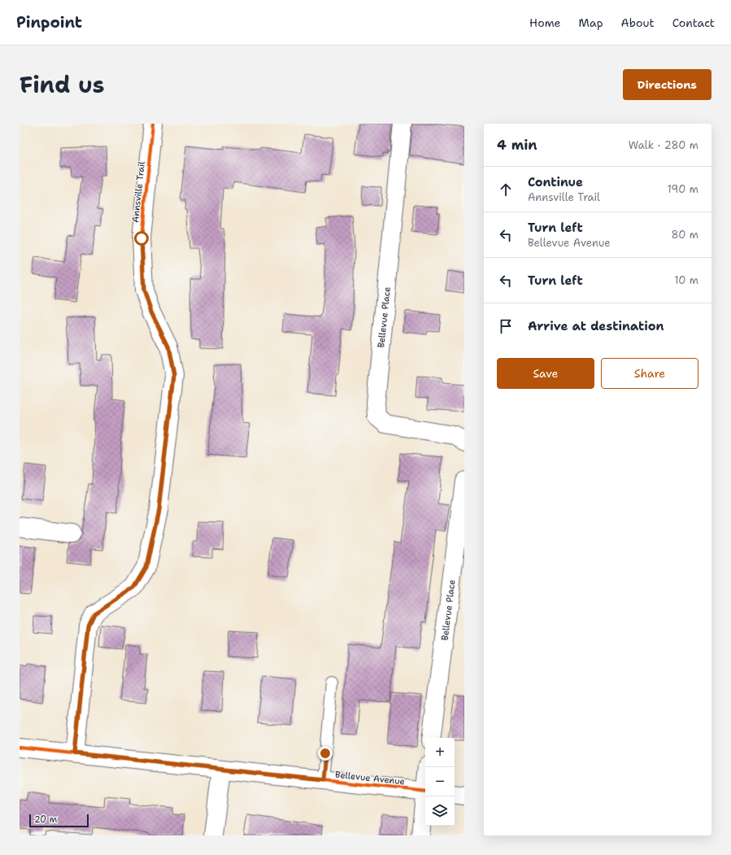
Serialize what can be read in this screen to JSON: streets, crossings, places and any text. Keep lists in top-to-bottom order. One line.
{"streets":{"street":["Annsville Trail","Bellevue Place","Bellevue Avenue"]},"crossings":[["Annsville Trail","Bellevue Avenue"]],"scale_bar":"20 m","page":{"header":"Pinpoint","nav":["Home","Map","About","Contact"],"title":"Find us","buttons":["Directions",["Save","Share"]],"heading":["4 min","Walk · 280 m"],"list":[["Continue","Annsville Trail","190 m"],["Turn left","Bellevue Avenue","80 m"],["Turn left","10 m"],"Arrive at destination"],"map_buttons":["+","−"],"scale":"20 m"}}
